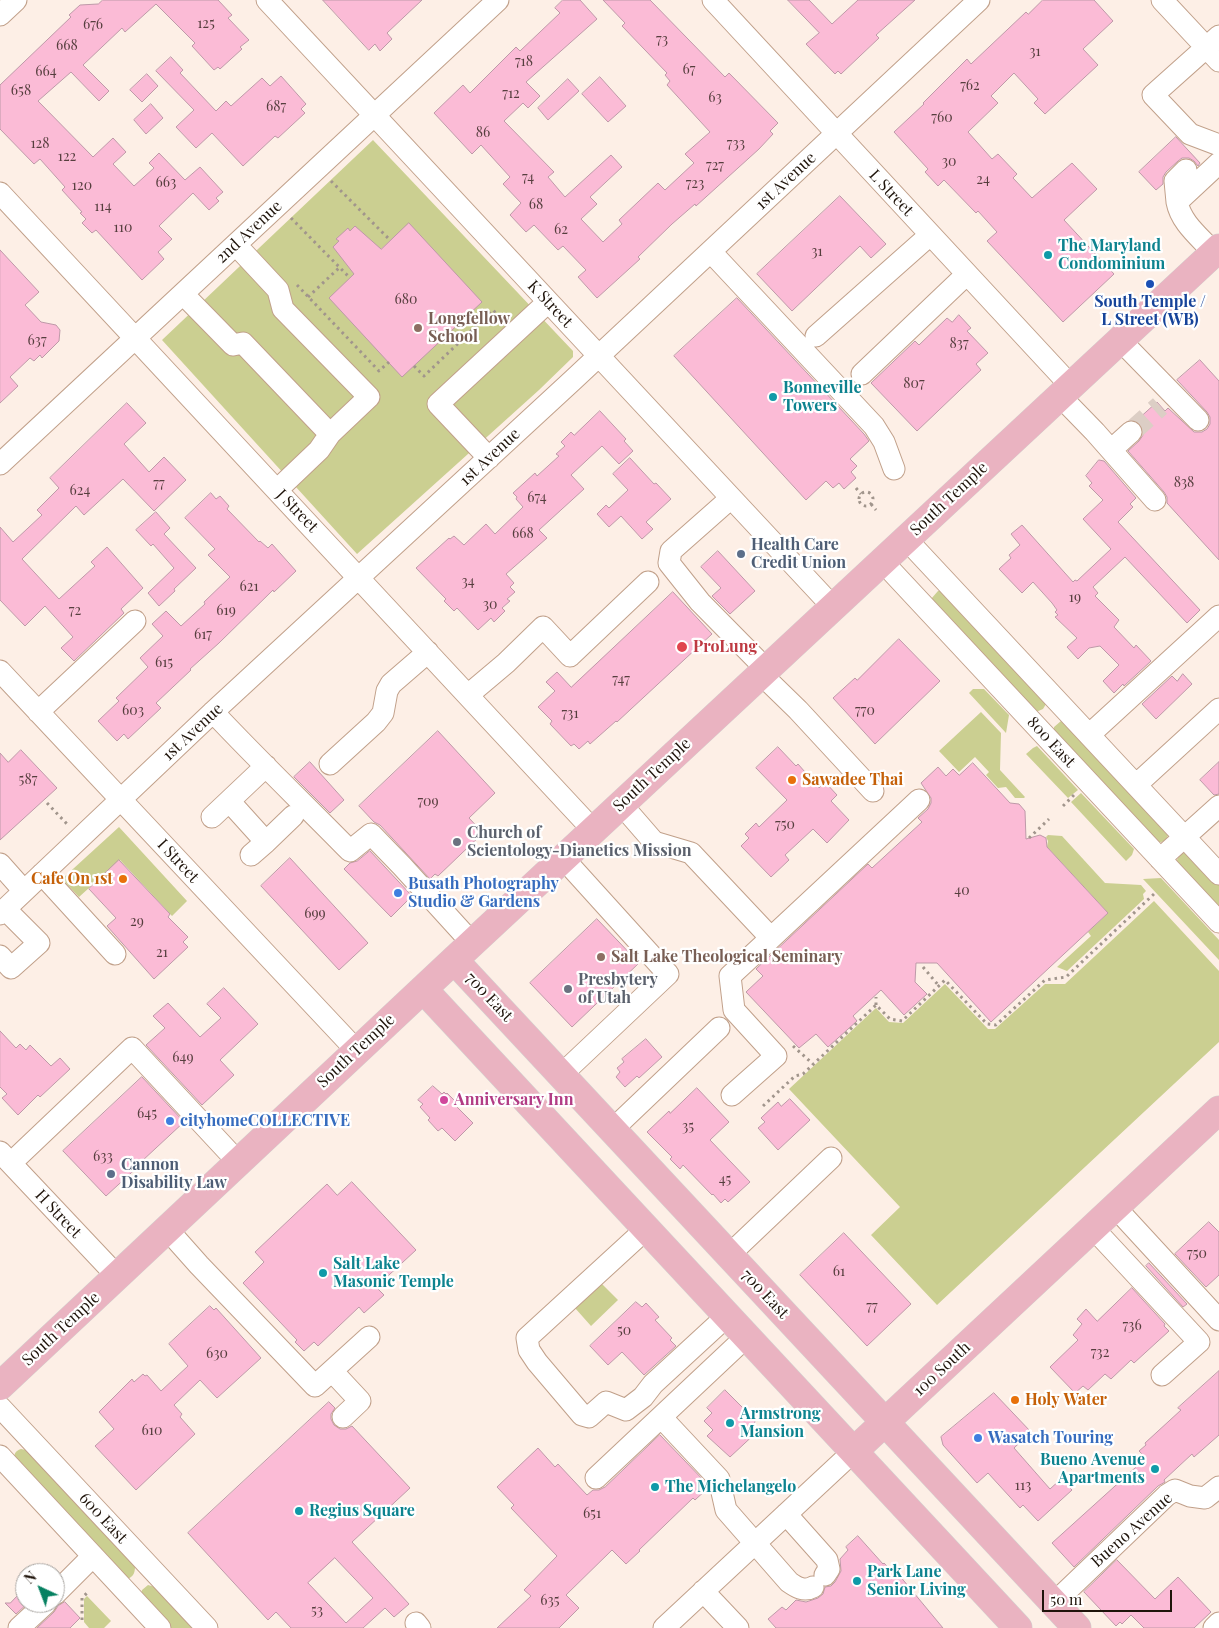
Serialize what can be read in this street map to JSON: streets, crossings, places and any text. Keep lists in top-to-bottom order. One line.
{"streets":{"main road":["South Temple","700 East","100 South"],"street":["1st Avenue","L Street","2nd Avenue","K Street","J Street","800 East","I Street","H Street","600 East","Bueno Avenue"]},"crossings":[["1st Avenue","L Street"],["1st Avenue","K Street"],["1st Avenue","J Street"],["1st Avenue","I Street"],["L Street","South Temple"],["2nd Avenue","K Street"],["2nd Avenue","J Street"],["K Street","South Temple"],["South Temple","J Street"],["South Temple","800 East"],["South Temple","I Street"],["South Temple","700 East"],["South Temple","H Street"],["700 East","100 South"],["700 East","Bueno Avenue"]],"places":["The Maryland Condominium","South Temple / L Street (WB)","Longfellow School","Bonneville Towers","Health Care Credit Union","ProLung","Sawadee Thai","Church of Scientology-Dianetics Mission","Cafe On 1st","Busath Photography Studio & Gardens","Salt Lake Theological Seminary","Presbytery of Utah","Anniversary Inn","cityhomeCOLLECTIVE","Cannon Disability Law","Salt Lake Masonic Temple","Holy Water","Armstrong Mansion","Wasatch Touring","Bueno Avenue Apartments","The Michelangelo","Regius Square","Park Lane Senior Living"],"house_numbers":["125","676","73","668","31","718","67","664","762","658","712","63","687","760","86","128","733","122","30","727","74","24","663","723","120","68","114","110","62","31","680","637","837","807","838","77","624","674","668","34","621","19","30","72","619","617","615","747","603","770","731","587","709","750","40","699","29","21","649","645","35","633","45","750","61","77","736","50","732","630","610","113","651","635","53"],"scale_bar":"50 m","north":"top left"}
